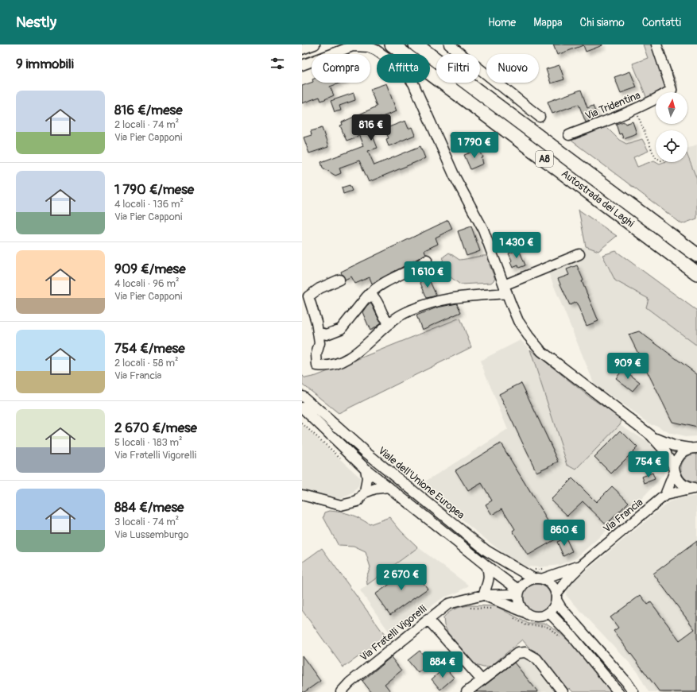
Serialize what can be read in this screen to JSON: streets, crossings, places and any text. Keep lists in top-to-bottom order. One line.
{"streets":{"highway":["A8","Autostrada dei Laghi"],"street":["Via Tridentina","Viale dell'Unione Europea","Via Francia","Via Fratelli Vigorelli"]},"crossings":[["Viale dell'Unione Europea","Via Francia"],["Viale dell'Unione Europea","Via Fratelli Vigorelli"],["Via Francia","Via Fratelli Vigorelli"]],"north":"top","page":{"header":"Nestly","nav":["Home","Mappa","Chi siamo","Contatti"],"heading":"9 immobili","chip":["Compra","Affitta","Filtri","Nuovo"],"list":[{"name":"816 €/mese","note":"2 locali · 74 m² · Via Pier Capponi"},{"name":"1 790 €/mese","note":"4 locali · 136 m² · Via Pier Capponi"},{"name":"909 €/mese","note":"4 locali · 96 m² · Via Pier Capponi"},{"name":"754 €/mese","note":"2 locali · 58 m² · Via Francia"},{"name":"2 670 €/mese","note":"5 locali · 183 m² · Via Fratelli Vigorelli"},{"name":"884 €/mese","note":"3 locali · 74 m² · Via Lussemburgo"}],"price":["816 €","1 790 €","1 430 €","1 610 €","909 €","754 €","860 €","2 670 €","884 €"]}}
